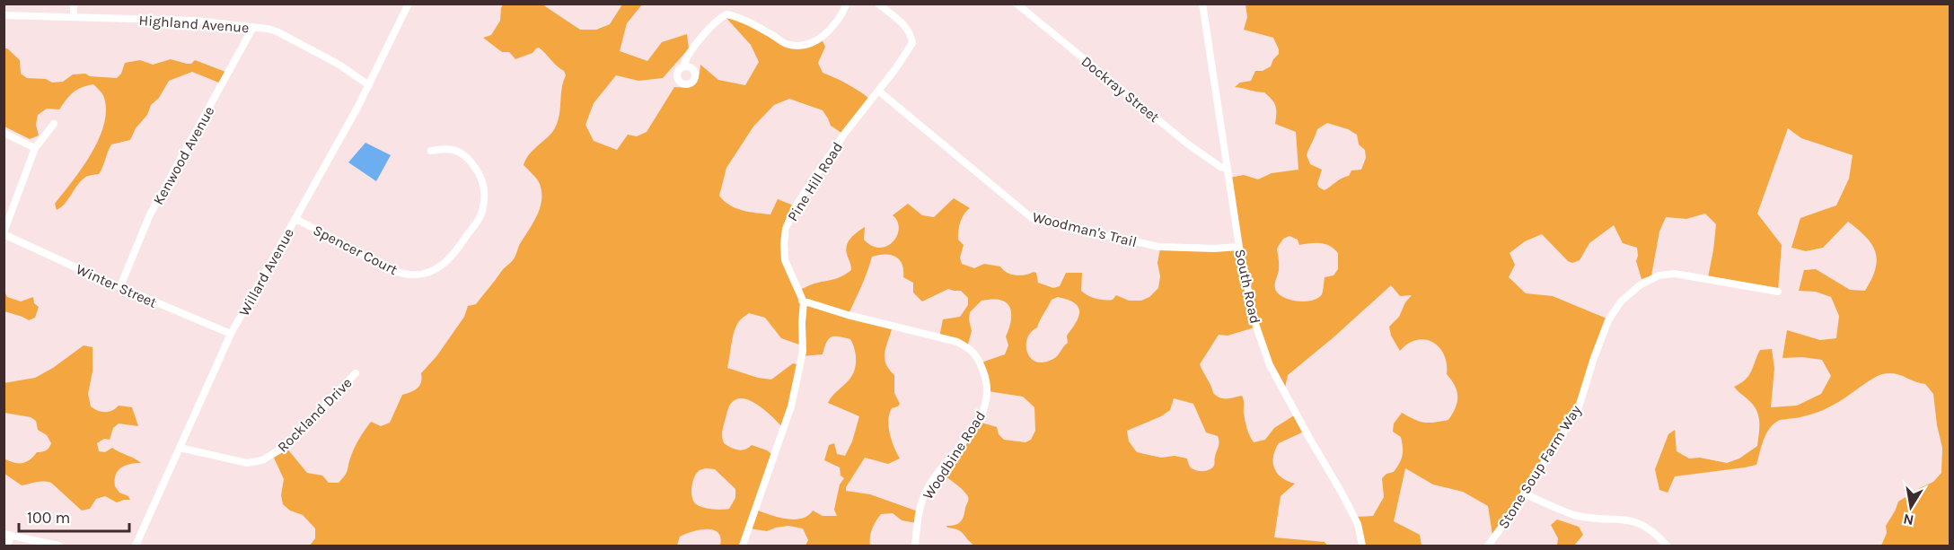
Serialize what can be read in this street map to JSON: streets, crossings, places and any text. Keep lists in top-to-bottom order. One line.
{"streets":{"street":["Highland Avenue","Dockray Street","Kenwood Avenue","Pine Hill Road","Woodman's Trail","Spencer Court","Willard Avenue","Winter Street","South Road","Rockland Drive","Woodbine Road","Stone Soup Farm Way"]},"crossings":[["Highland Avenue","Kenwood Avenue"],["Highland Avenue","Willard Avenue"],["Dockray Street","South Road"],["Kenwood Avenue","Winter Street"],["Pine Hill Road","Woodman's Trail"],["Pine Hill Road","Woodbine Road"],["Woodman's Trail","South Road"],["Spencer Court","Willard Avenue"],["Willard Avenue","Winter Street"],["Willard Avenue","Rockland Drive"]],"scale_bar":"100 m","north":"bottom"}
